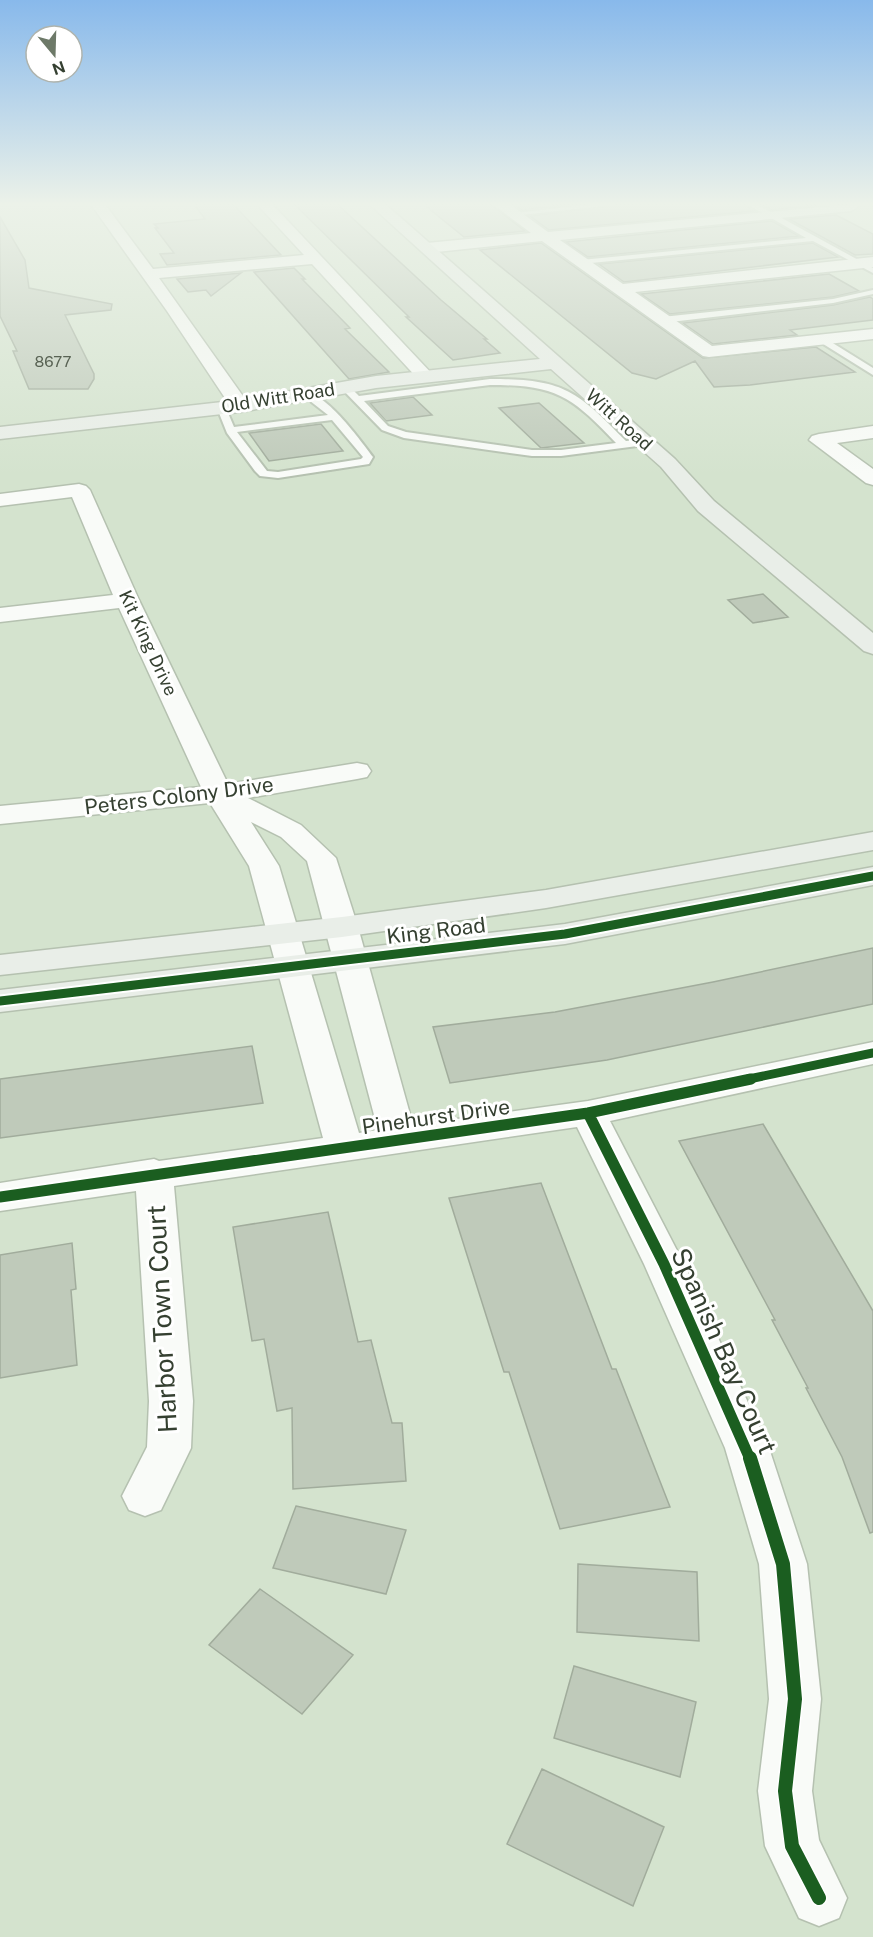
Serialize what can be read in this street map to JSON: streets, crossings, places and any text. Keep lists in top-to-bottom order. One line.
{"streets":{"street":["Old Witt Road","Witt Road","Kit King Drive","Peters Colony Drive","King Road","Pinehurst Drive","Harbor Town Court","Spanish Bay Court"]},"crossings":[["Old Witt Road","Witt Road"],["Kit King Drive","Peters Colony Drive"],["Kit King Drive","King Road"],["Kit King Drive","Pinehurst Drive"],["Pinehurst Drive","Harbor Town Court"],["Pinehurst Drive","Spanish Bay Court"]],"house_numbers":["8677"],"north":"bottom"}
